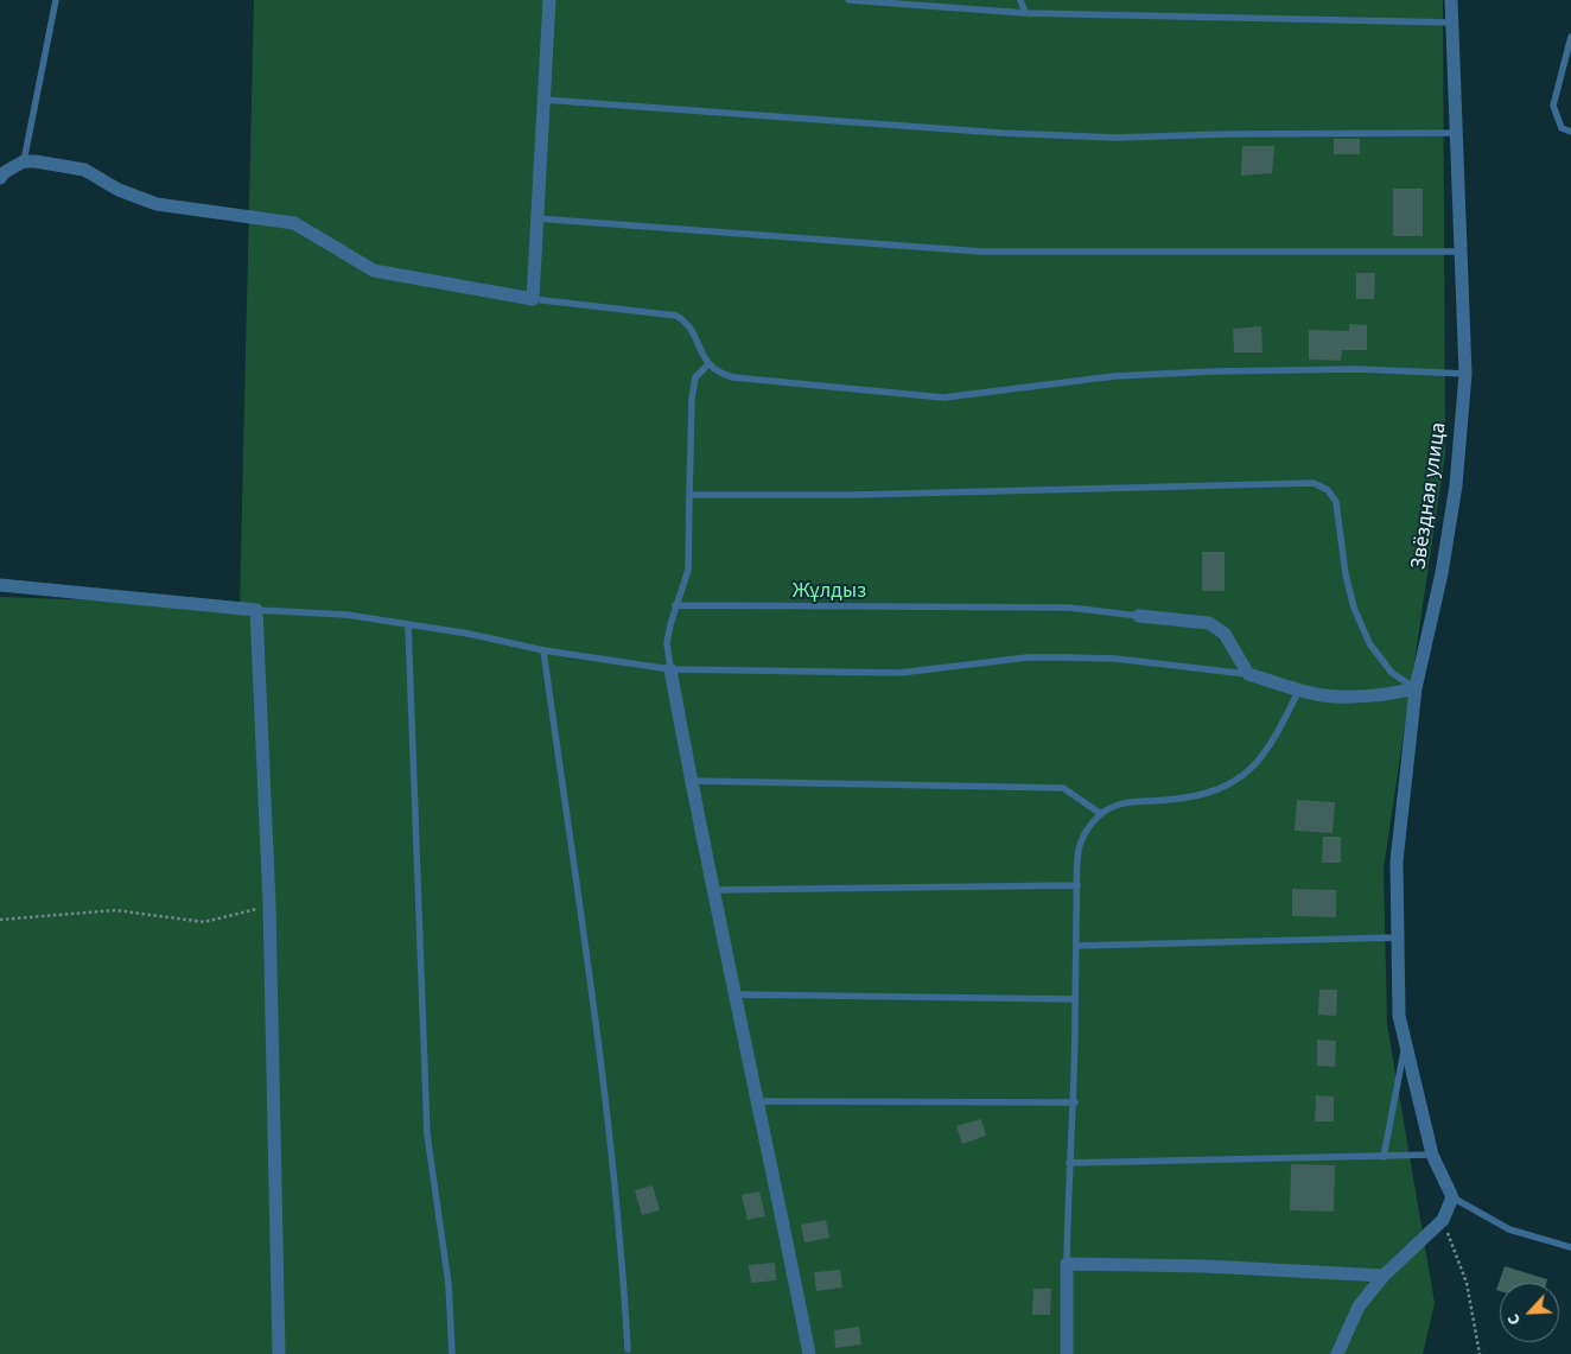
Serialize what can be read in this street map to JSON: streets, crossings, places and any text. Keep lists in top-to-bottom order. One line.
{"streets":{"street":["Звёздная улица"]},"parks":["Жұлдыз"],"north":"bottom left"}
